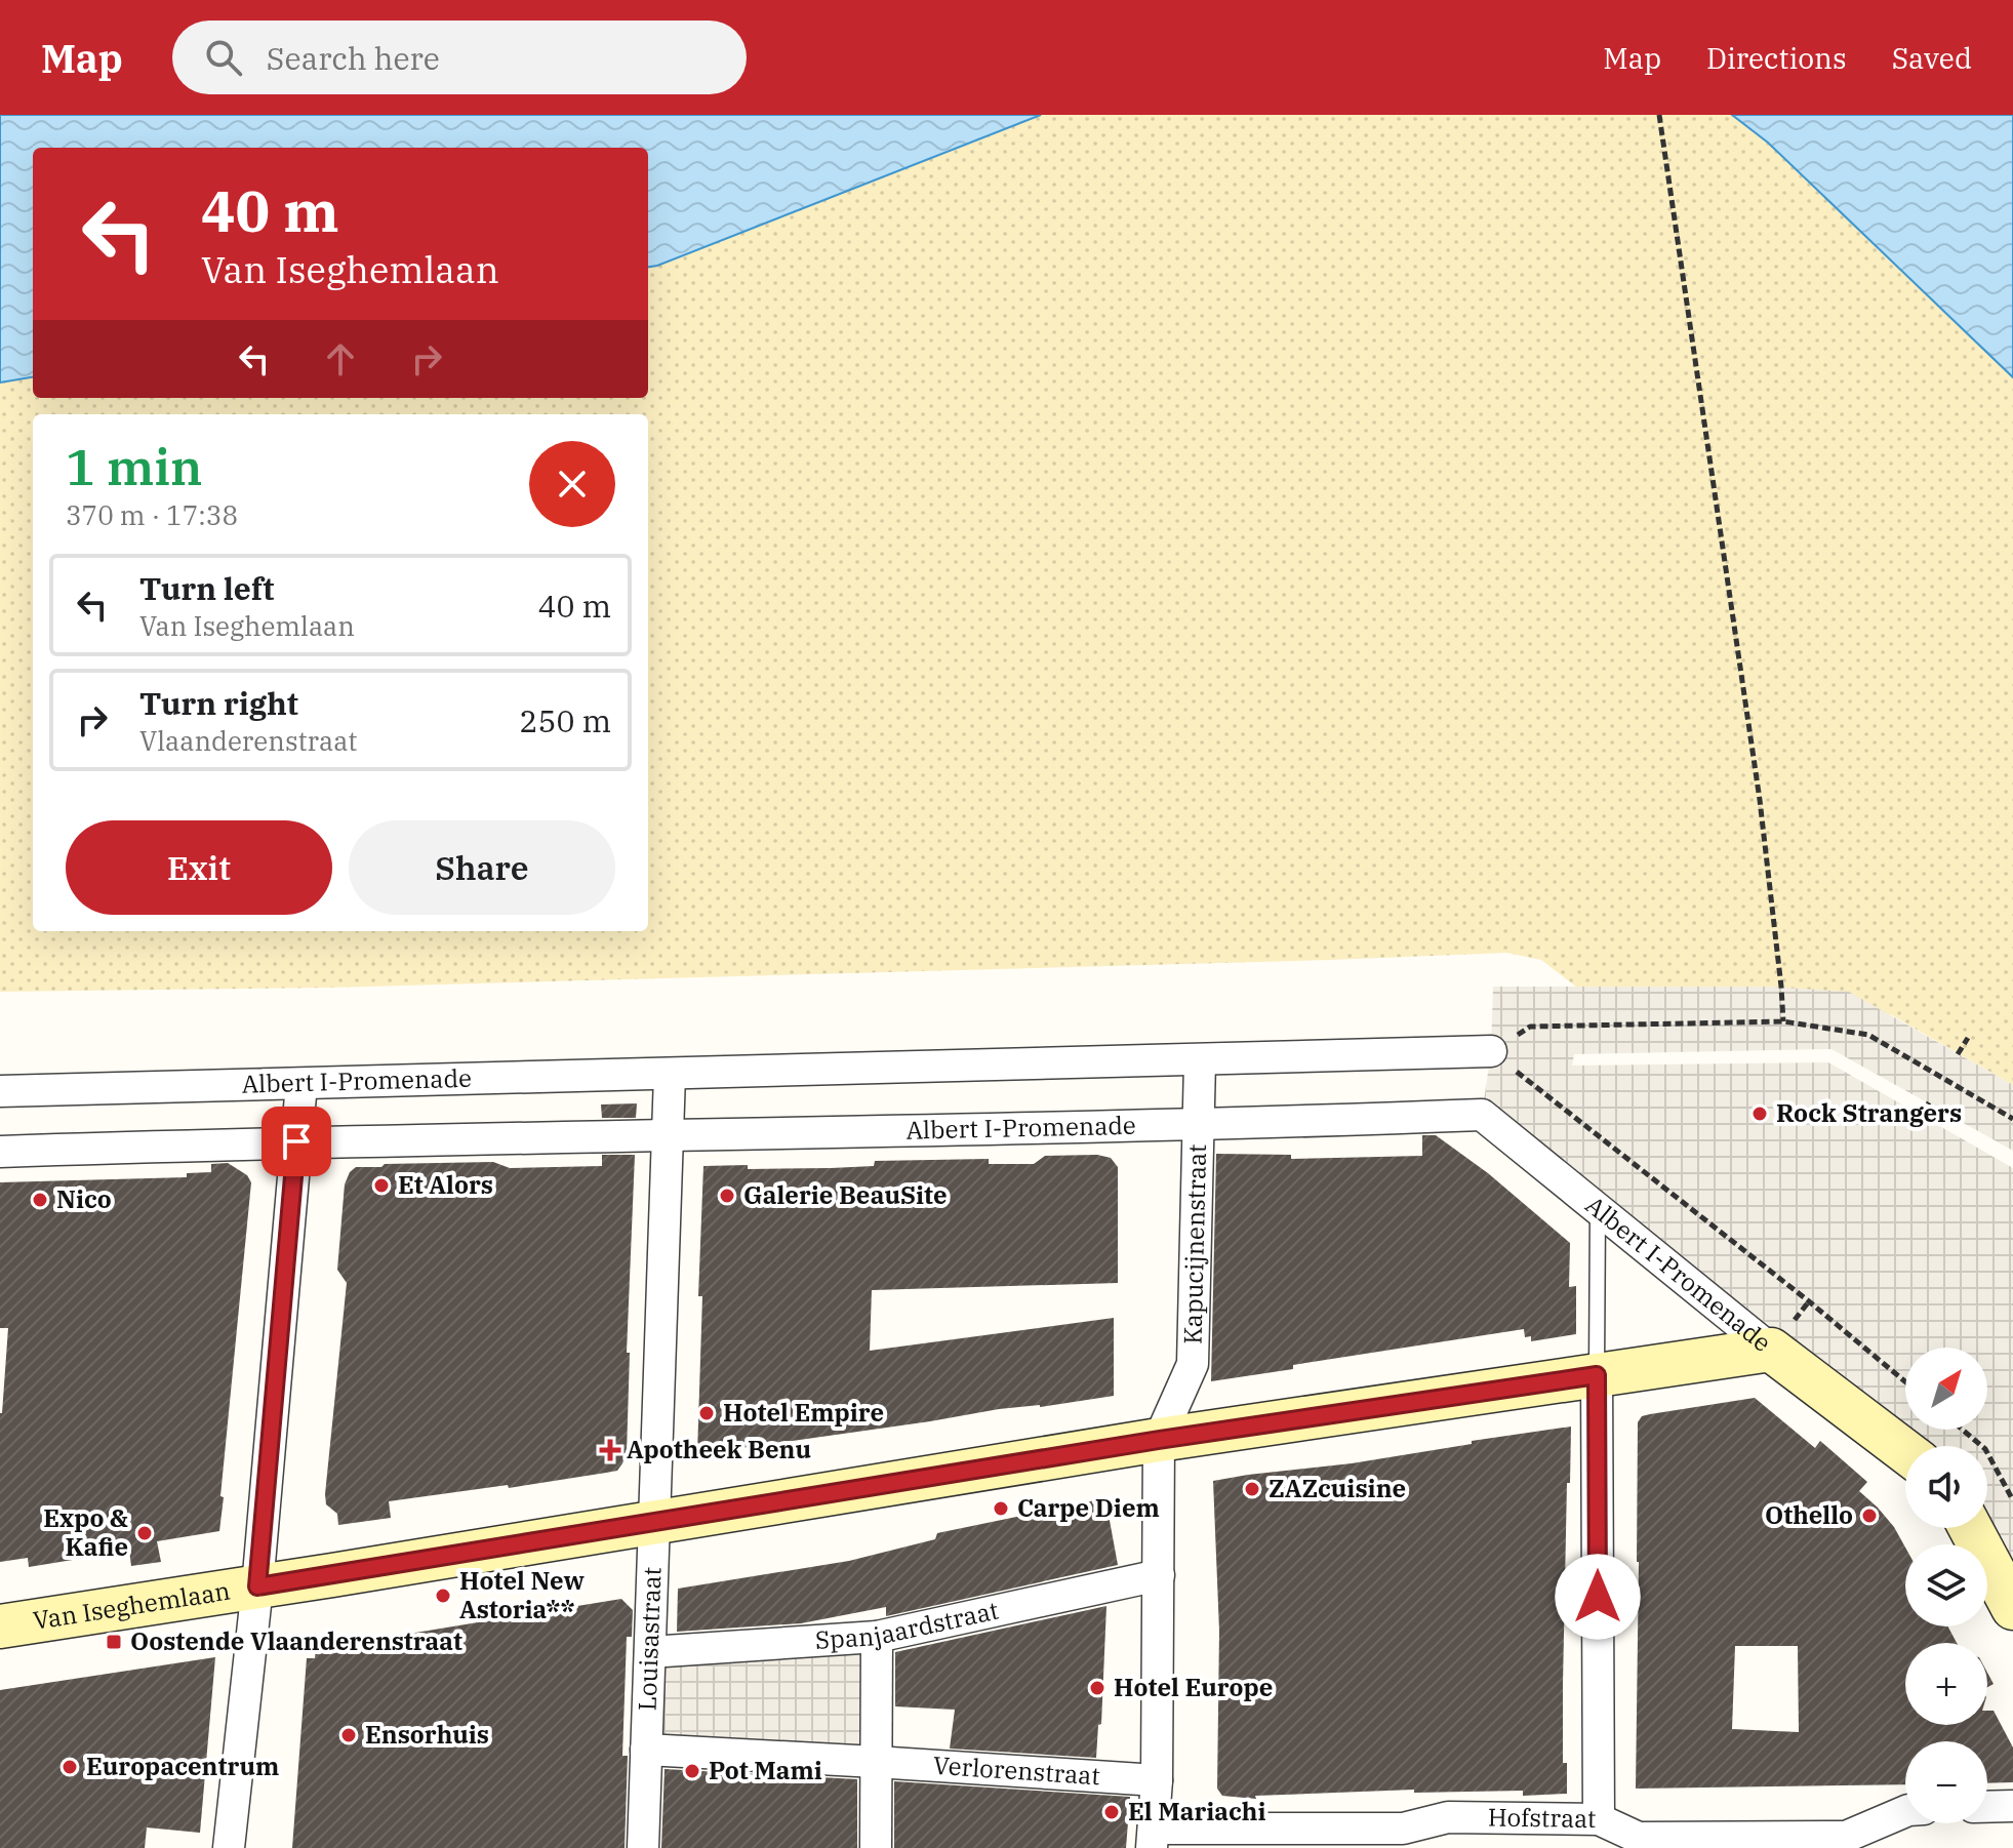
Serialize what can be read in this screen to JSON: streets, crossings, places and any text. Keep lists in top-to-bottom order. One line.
{"streets":{"street":["Albert I-Promenade","Kapucijnenstraat","Van Iseghemlaan","Spanjaardstraat","Louisastraat","Verlorenstraat","Hofstraat"]},"crossings":[["Albert I-Promenade","Kapucijnenstraat"],["Albert I-Promenade","Van Iseghemlaan"],["Albert I-Promenade","Louisastraat"],["Kapucijnenstraat","Van Iseghemlaan"],["Kapucijnenstraat","Spanjaardstraat"],["Kapucijnenstraat","Verlorenstraat"],["Kapucijnenstraat","Hofstraat"],["Van Iseghemlaan","Louisastraat"],["Spanjaardstraat","Louisastraat"],["Louisastraat","Verlorenstraat"]],"places":{"other":["Rock Strangers","Et Alors","Galerie BeauSite","Nico","Hotel Empire","ZAZcuisine","Carpe Diem","Othello","Expo & Kafie","Hotel New Astoria**","Hotel Europe","Ensorhuis","Europacentrum","Pot Mami","El Mariachi"],"health":["Apotheek Benu"],"transit":["Oostende Vlaanderenstraat"]},"north":"top right","page":{"header":"Map","search":"Search here","nav":["Map","Directions","Saved"],"turn":["40 m","Van Iseghemlaan"],"heading":["1 min","370 m · 17:38"],"list":[{"name":"Turn left","note":"Van Iseghemlaan","value":"40 m"},{"name":"Turn right","note":"Vlaanderenstraat","value":"250 m"}],"buttons":["Exit","Share"],"map_buttons":["+","−"]}}
